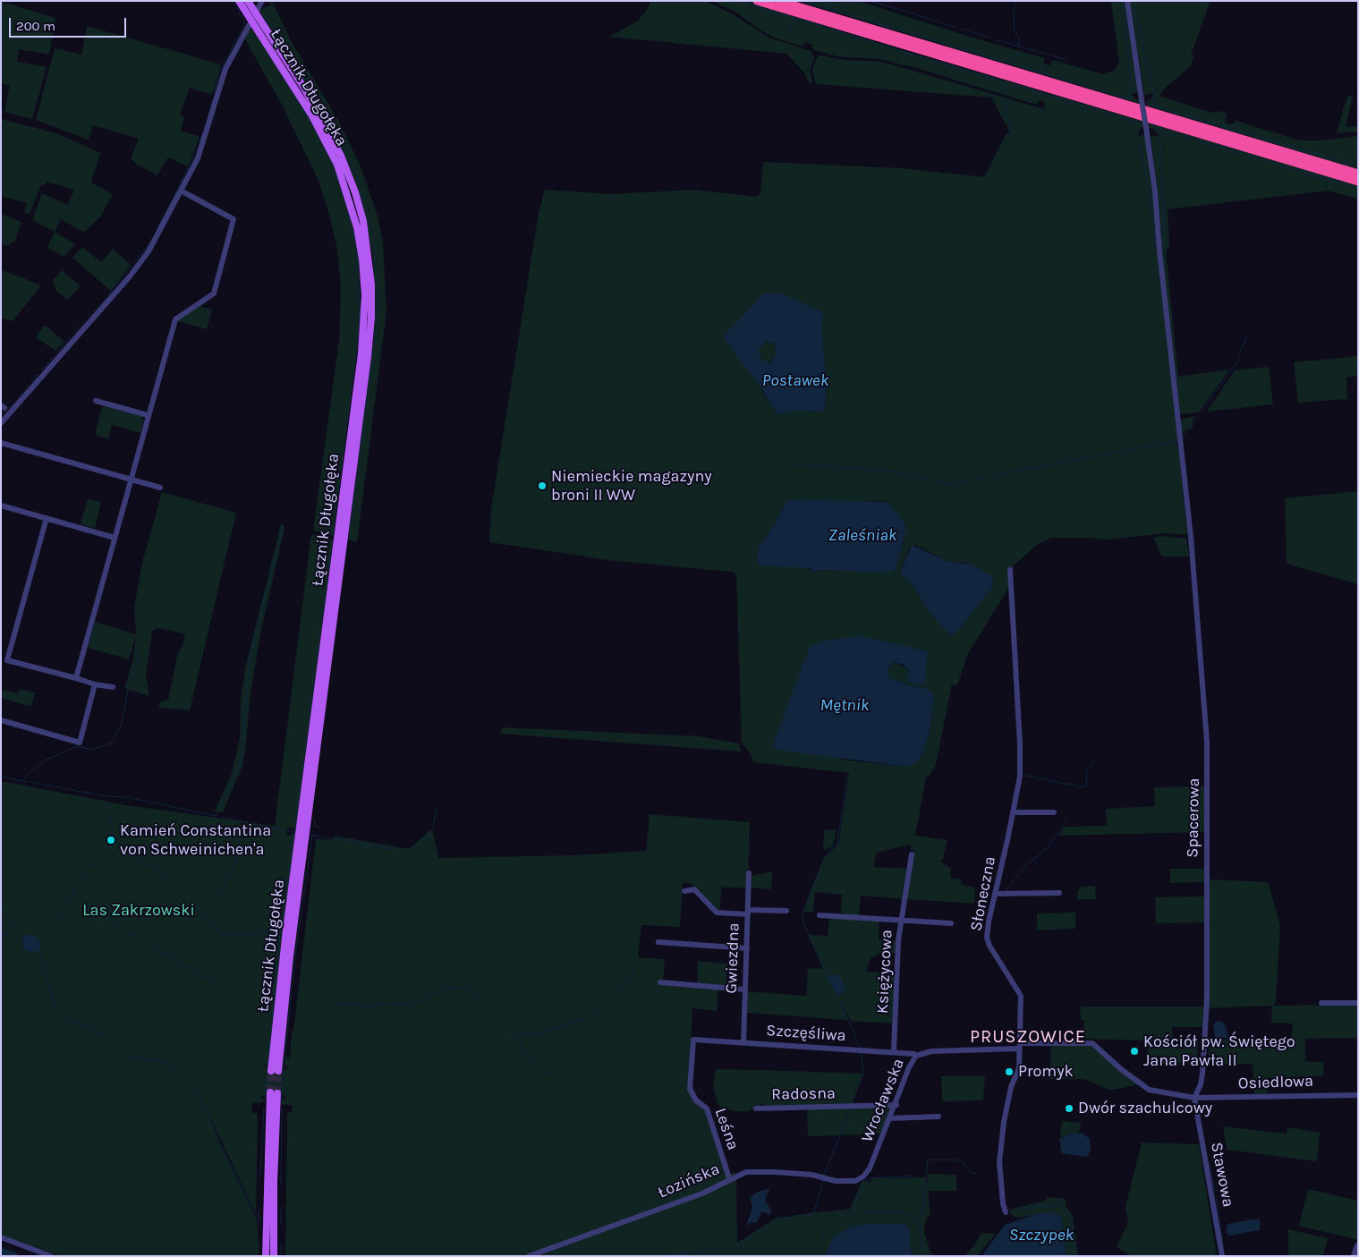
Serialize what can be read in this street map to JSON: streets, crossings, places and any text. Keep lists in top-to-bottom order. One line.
{"streets":{"main road":["Łącznik Długołęka"],"street":["Spacerowa","Słoneczna","Gwiezdna","Księżycowa","Szczęśliwa","Osiedlowa","Radosna","Wrocławska","Leśna","Stawowa","Łozińska"]},"crossings":[["Spacerowa","Osiedlowa"],["Spacerowa","Wrocławska"],["Spacerowa","Stawowa"],["Słoneczna","Wrocławska"],["Gwiezdna","Szczęśliwa"],["Księżycowa","Szczęśliwa"],["Szczęśliwa","Wrocławska"],["Szczęśliwa","Leśna"],["Osiedlowa","Wrocławska"],["Osiedlowa","Stawowa"],["Radosna","Wrocławska"],["Wrocławska","Stawowa"],["Wrocławska","Łozińska"],["Leśna","Łozińska"]],"districts":["PRUSZOWICE"],"water":["Postawek","Zaleśniak","Mętnik","Szczypek"],"parks":["Las Zakrzowski"],"places":["Niemieckie magazyny broni II WW","Kamień Constantina von Schweinichen'a","Kościół pw. Świętego Jana Pawła II","Promyk","Dwór szachulcowy"],"scale_bar":"200 m"}
